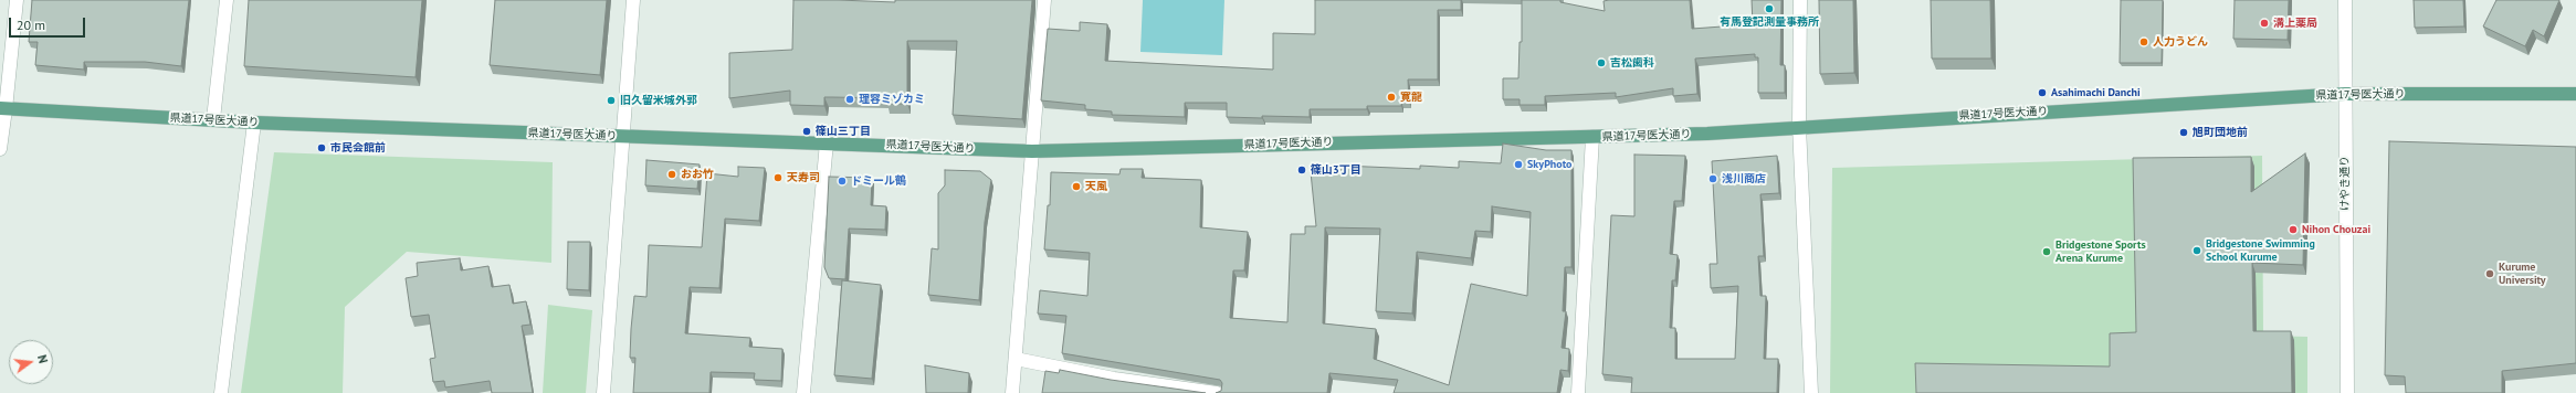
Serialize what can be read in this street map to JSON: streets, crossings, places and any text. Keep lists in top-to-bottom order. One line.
{"streets":{"main road":["県道17号医大通り"],"street":["けやき通り"]},"crossings":[["県道17号医大通り","けやき通り"]],"places":["有馬登記測量事務所","溝上薬局","人力うどん","吉松歯科","Asahimachi Danchi","寛龍","理容ミゾカミ","旧久留米城外郭","篠山三丁目","旭町団地前","市民会館前","SkyPhoto","篠山3丁目","おお竹","天寿司","浅川商店","ドミール鶴","天風","Nihon Chouzai","Bridgestone Swimming School Kurume","Bridgestone Sports Arena Kurume","Kurume University"],"scale_bar":"20 m","north":"right"}
